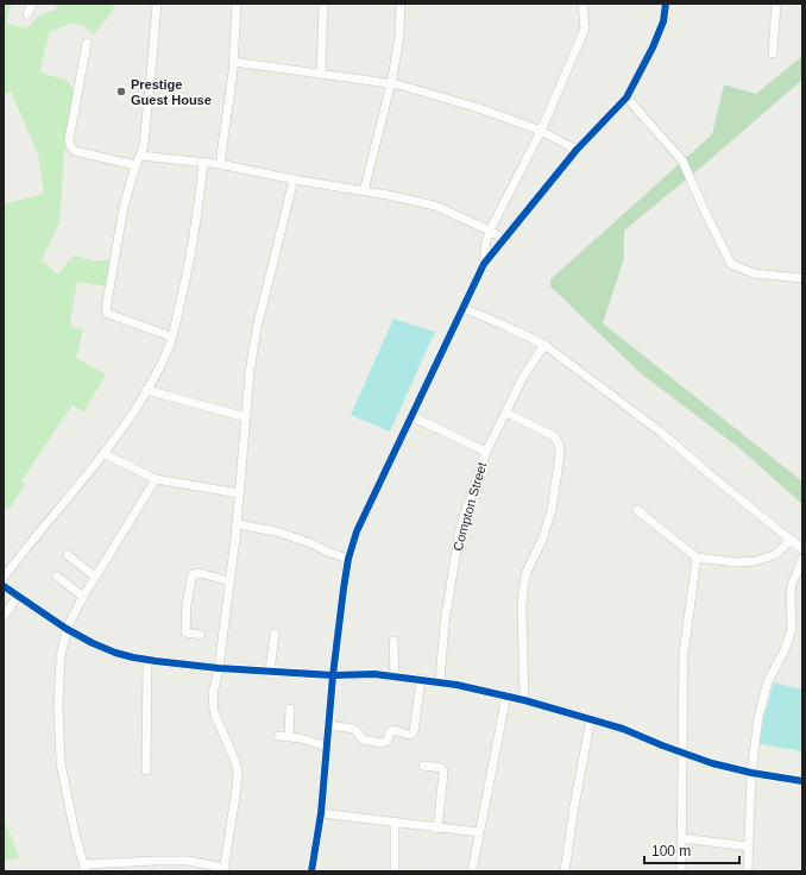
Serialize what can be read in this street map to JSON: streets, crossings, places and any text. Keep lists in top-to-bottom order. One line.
{"streets":{"street":["Compton Street"]},"places":["Prestige Guest House"],"scale_bar":"100 m"}
